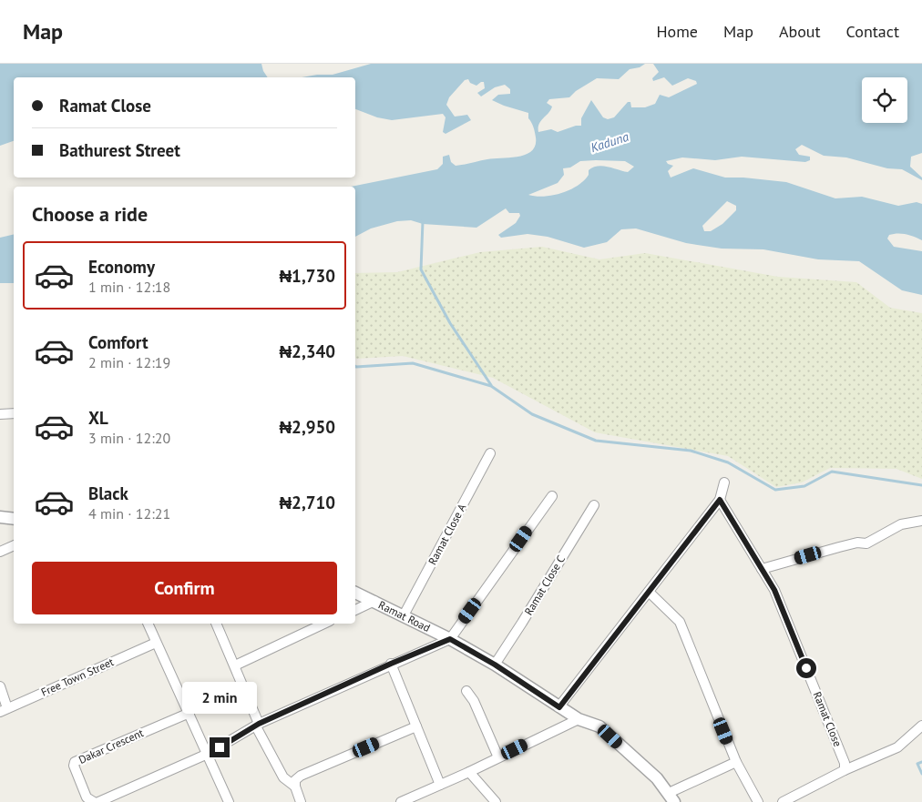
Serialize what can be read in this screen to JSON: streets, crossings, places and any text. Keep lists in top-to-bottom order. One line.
{"streets":{"street":["Ramat Close A","Ramat Close C","Ramat Road","Free Town Street","Ramat Close","Dakar Crescent"]},"crossings":[["Ramat Close A","Ramat Road"],["Ramat Close C","Ramat Road"]],"water":["Kaduna"],"page":{"header":"Map","nav":["Home","Map","About","Contact"],"banner":["Ramat Close","Bathurest Street"],"heading":"Choose a ride","list":[{"name":"Economy","note":"1 min · 12:18","value":"₦1,730"},{"name":"Comfort","note":"2 min · 12:19","value":"₦2,340"},{"name":"XL","note":"3 min · 12:20","value":"₦2,950"},{"name":"Black","note":"4 min · 12:21","value":"₦2,710"}],"buttons":"Confirm","bubble":"2 min"}}
